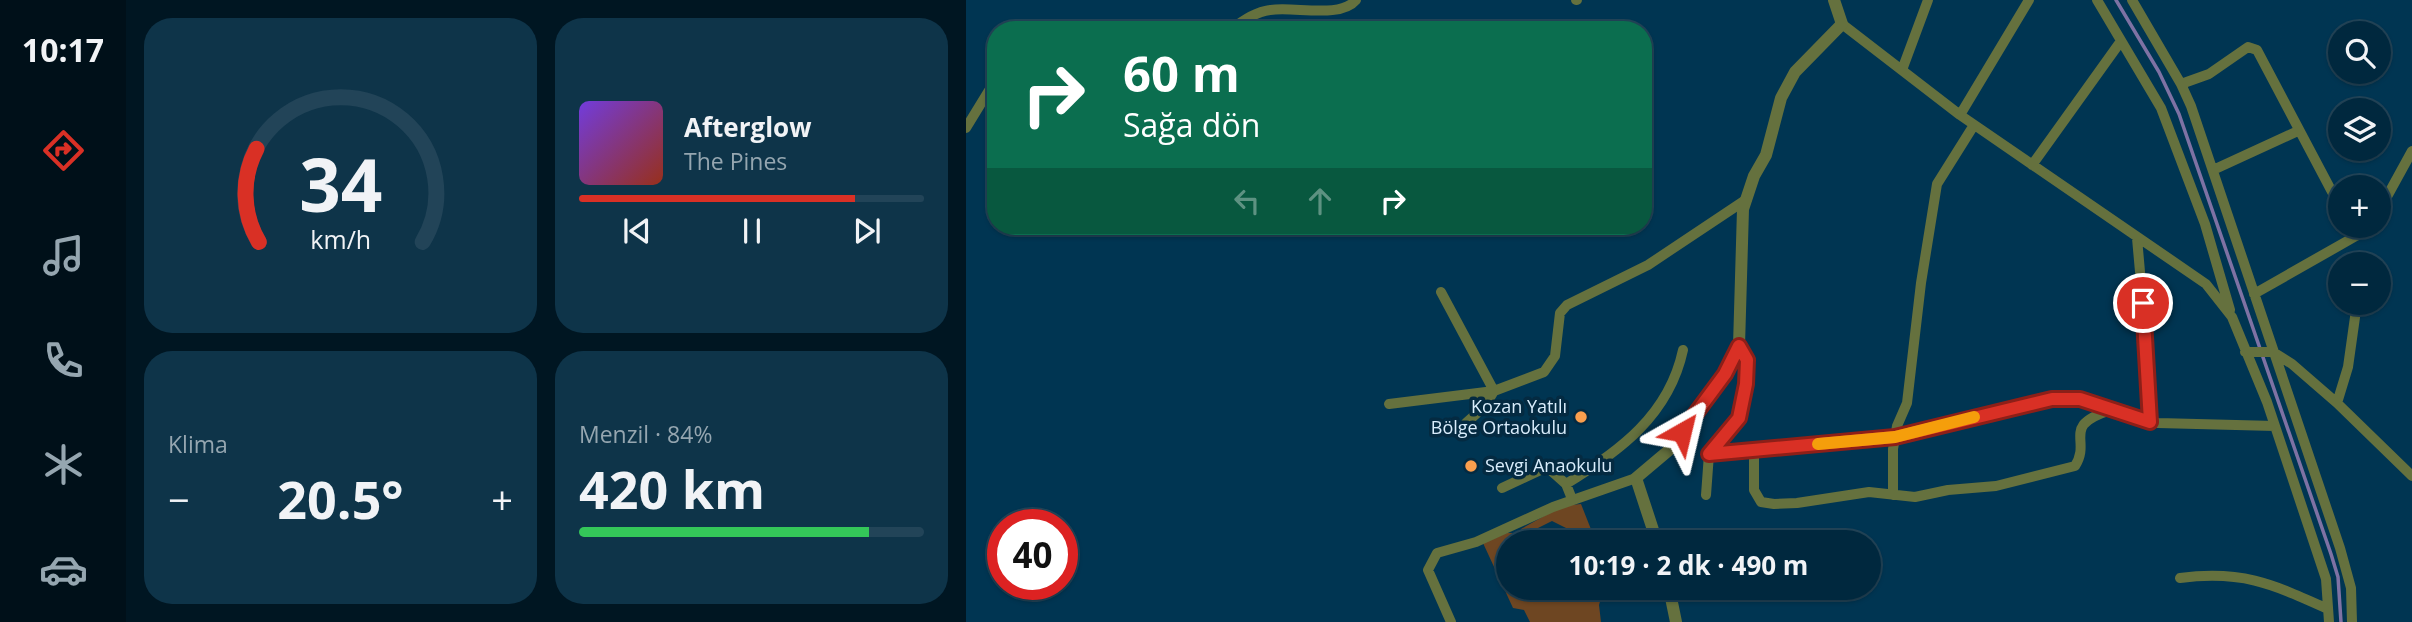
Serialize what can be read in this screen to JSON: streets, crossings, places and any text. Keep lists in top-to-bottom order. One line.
{"places":["Kozan Yatılı Bölge Ortaokulu","Sevgi Anaokulu"],"page":{"tabs":"10:17","map_buttons":["+","−"],"turn":["60 m","Sağa dön"],"song":["Afterglow","The Pines"],"tile":["Klima",["Menzil · 84%","420 km"]],"heat":["−","20.5°","+"],"limit":"40","trip":"10:19 · 2 dk · 490 m","gauge":["34","km/h"]}}
